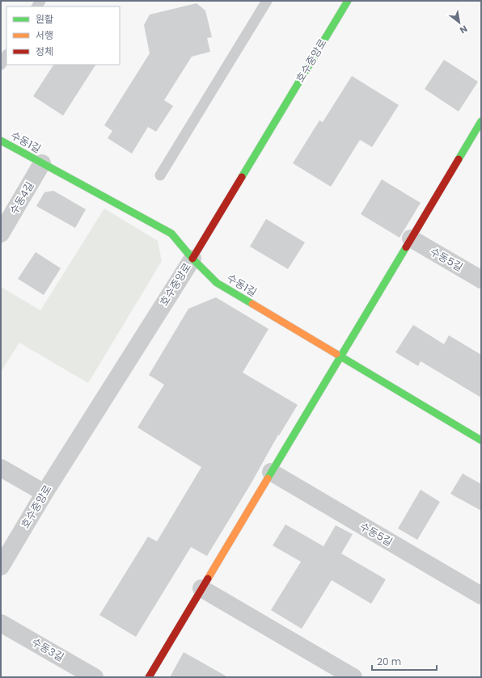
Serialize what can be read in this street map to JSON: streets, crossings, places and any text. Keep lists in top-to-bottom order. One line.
{"streets":{"street":["호수중앙로","수동1길","수동4길","수동5길","수동3길"]},"crossings":[["호수중앙로","수동1길"],["수동1길","수동4길"]],"legend":["원활","서행","정체"],"scale_bar":"20 m","north":"bottom right"}
